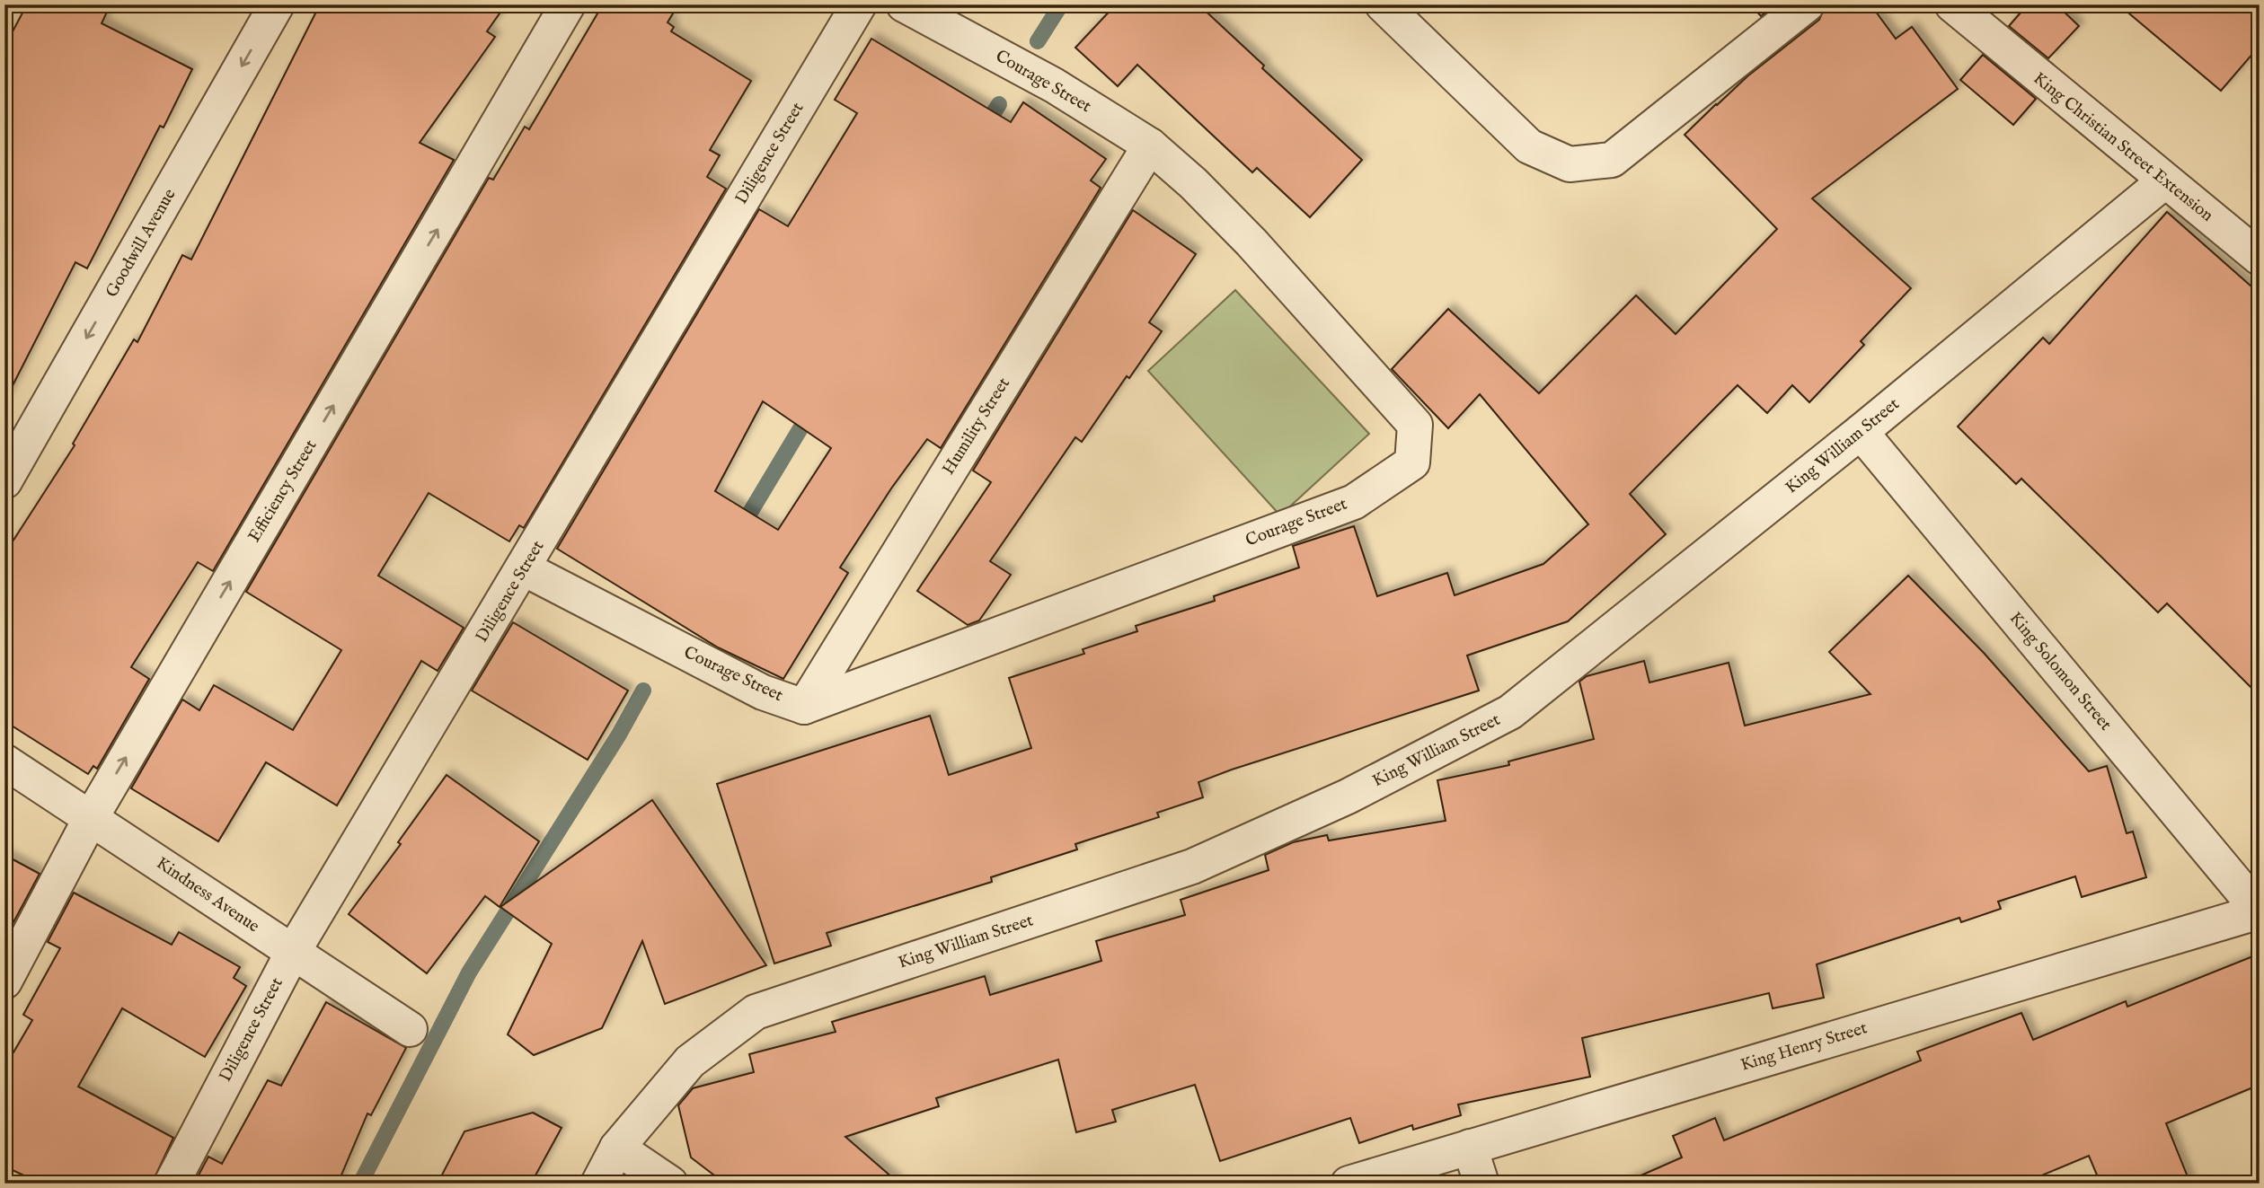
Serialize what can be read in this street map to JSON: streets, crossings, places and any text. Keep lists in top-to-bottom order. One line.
{"streets":{"street":["Courage Street","King Christian Street Extension","Diligence Street","Goodwill Avenue","Humility Street","King William Street","Efficiency Street","King Solomon Street","Kindness Avenue","King Henry Street"]},"crossings":[["Courage Street","Diligence Street"],["Courage Street","Humility Street"],["King Christian Street Extension","King William Street"],["Diligence Street","Kindness Avenue"],["King William Street","King Solomon Street"],["Efficiency Street","Kindness Avenue"],["King Solomon Street","King Henry Street"]],"one_way":["Goodwill Avenue","Efficiency Street"]}
